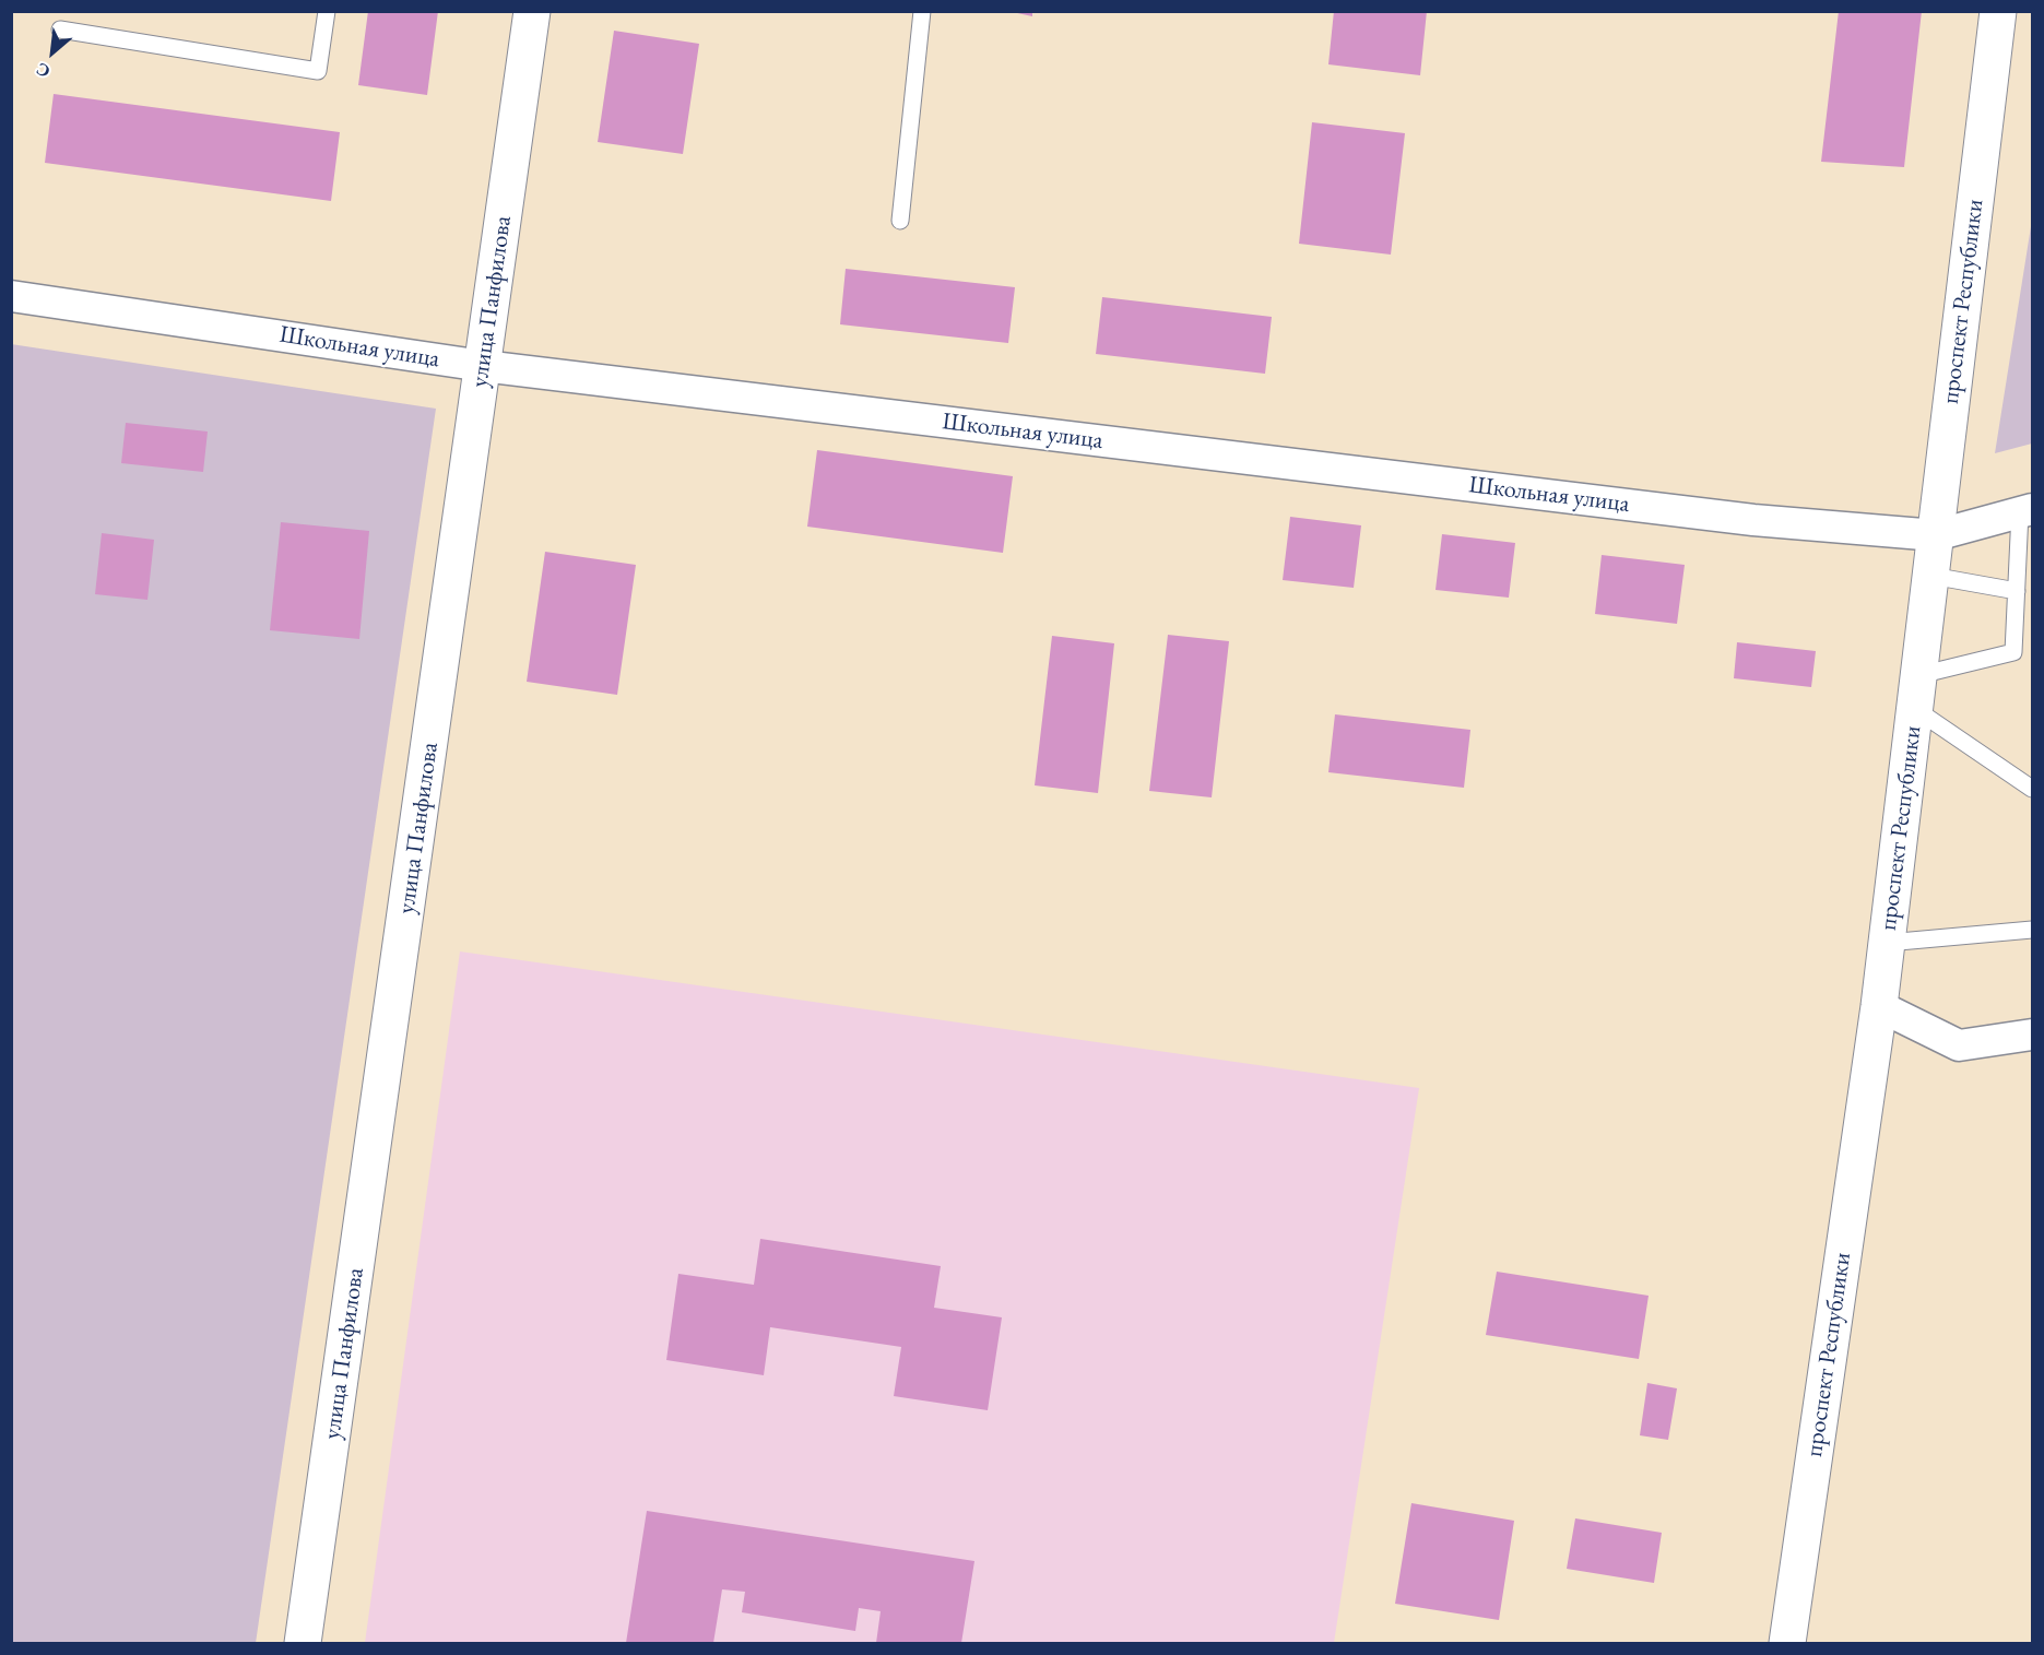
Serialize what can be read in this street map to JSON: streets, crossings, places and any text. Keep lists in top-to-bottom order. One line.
{"streets":{"street":["улица Панфилова","проспект Республики","Школьная улица"]},"crossings":[["улица Панфилова","Школьная улица"],["проспект Республики","Школьная улица"]],"north":"bottom left"}
